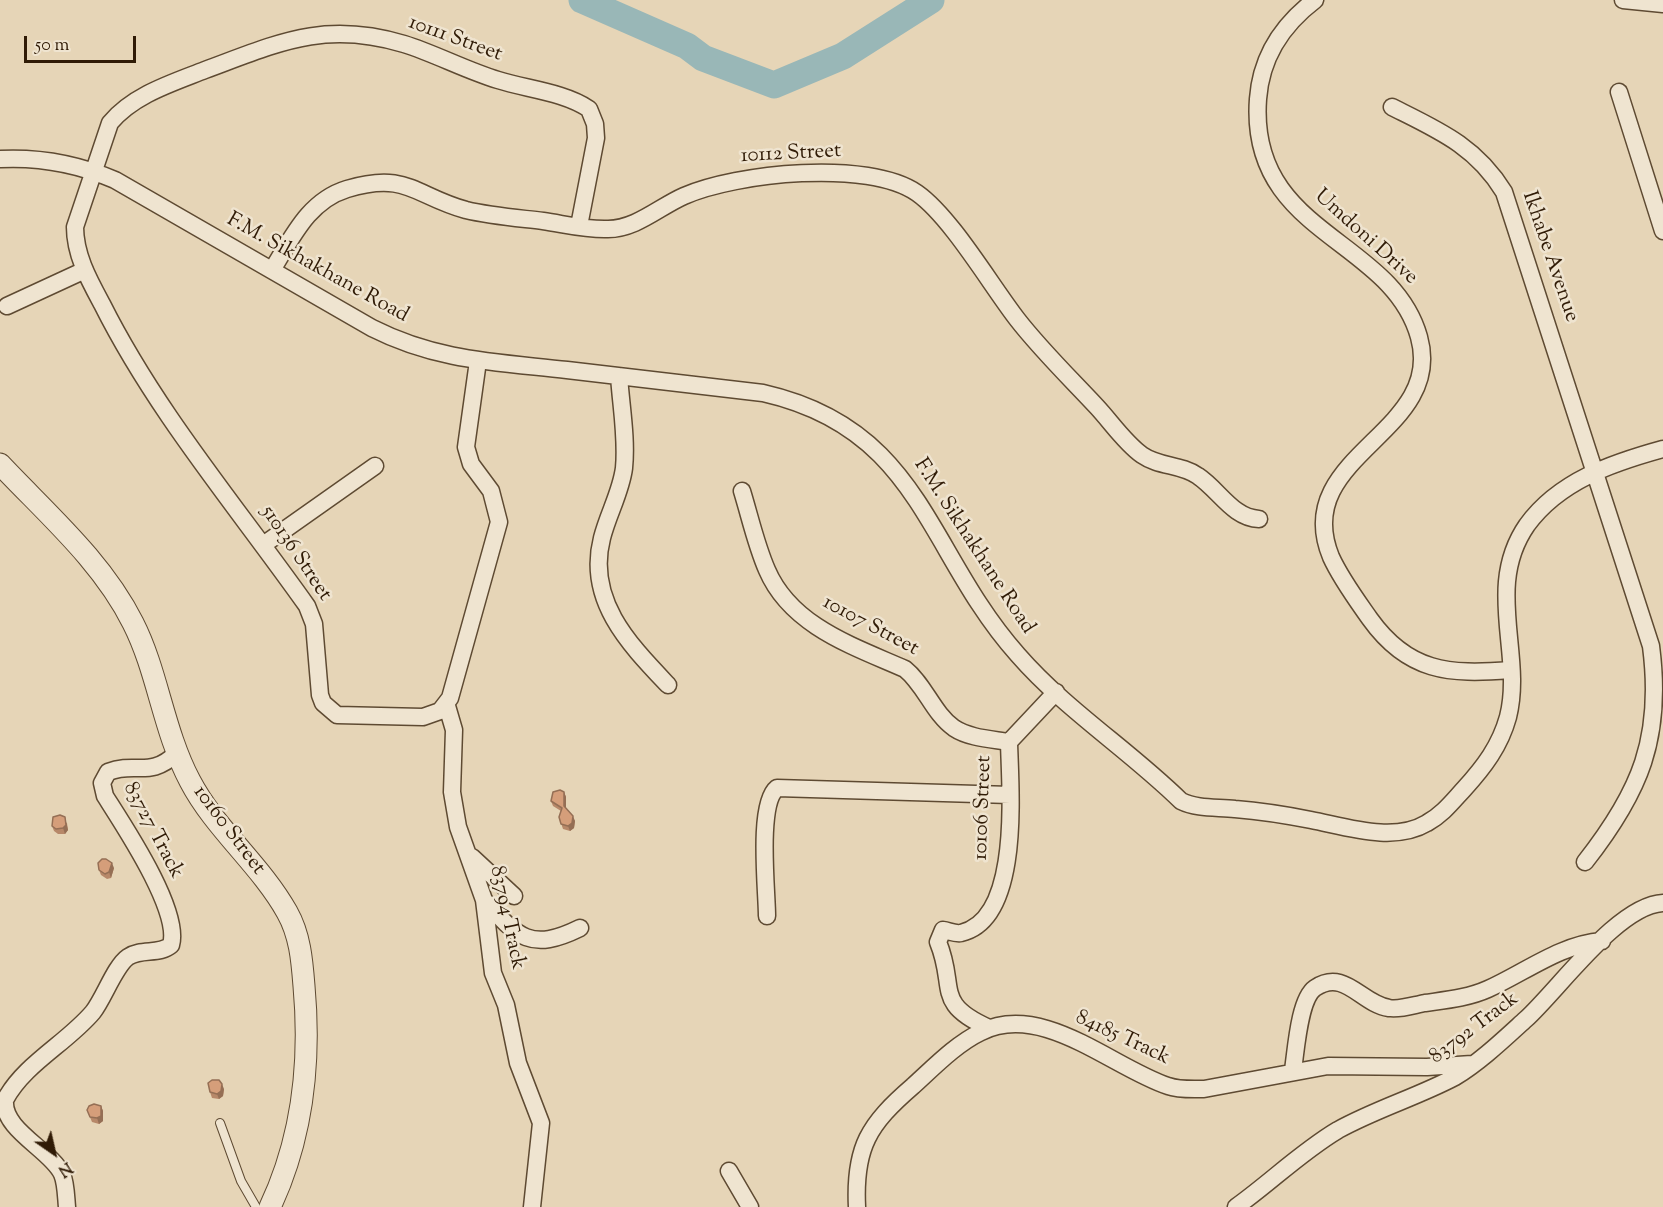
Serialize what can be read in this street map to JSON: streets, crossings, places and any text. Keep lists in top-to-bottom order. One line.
{"streets":{"street":["10111 Street","10112 Street","Umdoni Drive","Ikhabe Avenue","F.M. Sikhakhane Road","510136 Street","10107 Street","10106 Street","83727 Track","10160 Street","83794 Track","83792 Track","84185 Track"]},"crossings":[["10111 Street","10112 Street"],["10111 Street","F.M. Sikhakhane Road"],["10111 Street","510136 Street"],["10112 Street","F.M. Sikhakhane Road"],["Umdoni Drive","F.M. Sikhakhane Road"],["Ikhabe Avenue","F.M. Sikhakhane Road"],["F.M. Sikhakhane Road","510136 Street"],["F.M. Sikhakhane Road","10106 Street"],["510136 Street","83794 Track"],["10107 Street","10106 Street"],["10106 Street","84185 Track"],["83727 Track","10160 Street"],["83792 Track","84185 Track"]],"scale_bar":"50 m","north":"bottom right"}
